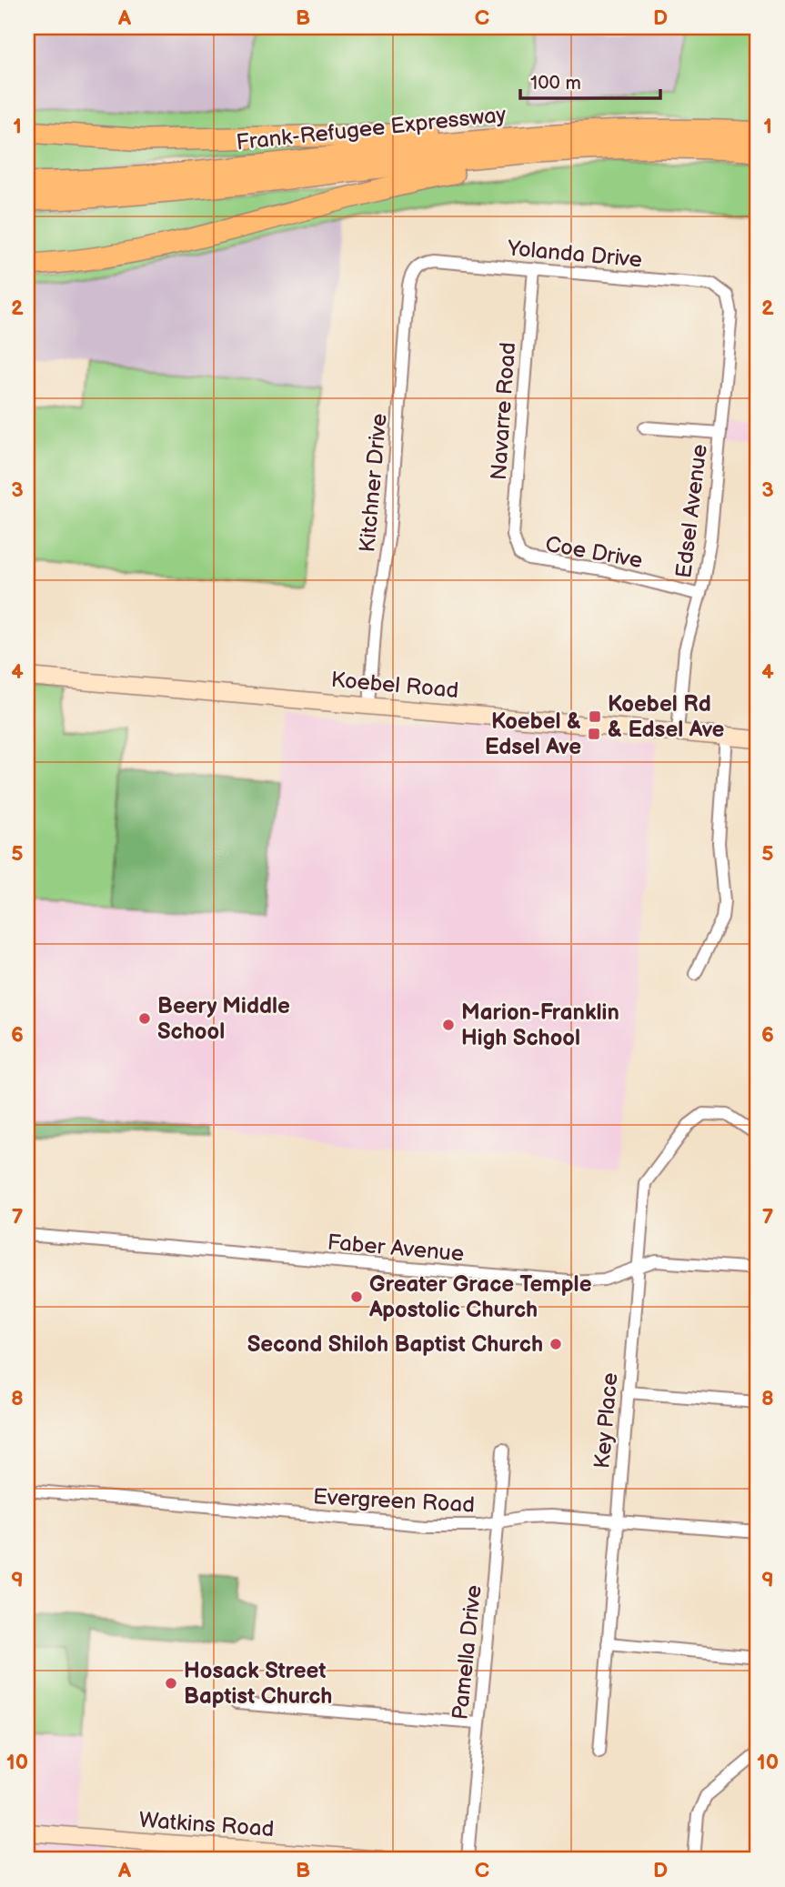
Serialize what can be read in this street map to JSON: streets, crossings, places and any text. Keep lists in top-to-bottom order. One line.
{"streets":{"highway":["Frank-Refugee Expressway"],"street":["Yolanda Drive","Navarre Road","Kitchner Drive","Edsel Avenue","Coe Drive","Koebel Road","Faber Avenue","Key Place","Evergreen Road","Pamella Drive","Watkins Road"]},"crossings":[["Yolanda Drive","Navarre Road"],["Yolanda Drive","Kitchner Drive"],["Yolanda Drive","Edsel Avenue"],["Navarre Road","Coe Drive"],["Kitchner Drive","Koebel Road"],["Edsel Avenue","Coe Drive"],["Edsel Avenue","Koebel Road"],["Faber Avenue","Key Place"],["Key Place","Evergreen Road"],["Evergreen Road","Pamella Drive"]],"places":{"transit":["Koebel Rd & Edsel Ave","Koebel & Edsel Ave"],"other":["Beery Middle School","Marion-Franklin High School","Greater Grace Temple Apostolic Church","Second Shiloh Baptist Church","Hosack Street Baptist Church"]},"scale_bar":"100 m","grid":{"columns":["A","B","C","D"],"rows":["1","2","3","4","5","6","7","8","9","10"]}}
